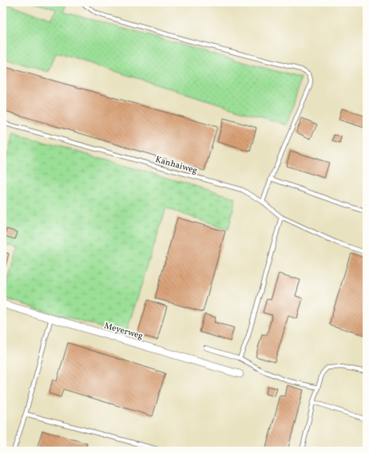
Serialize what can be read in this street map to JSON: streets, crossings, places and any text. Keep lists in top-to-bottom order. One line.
{"streets":{"street":["Meyerweg"],"lane":["Kanhaiweg"]}}
